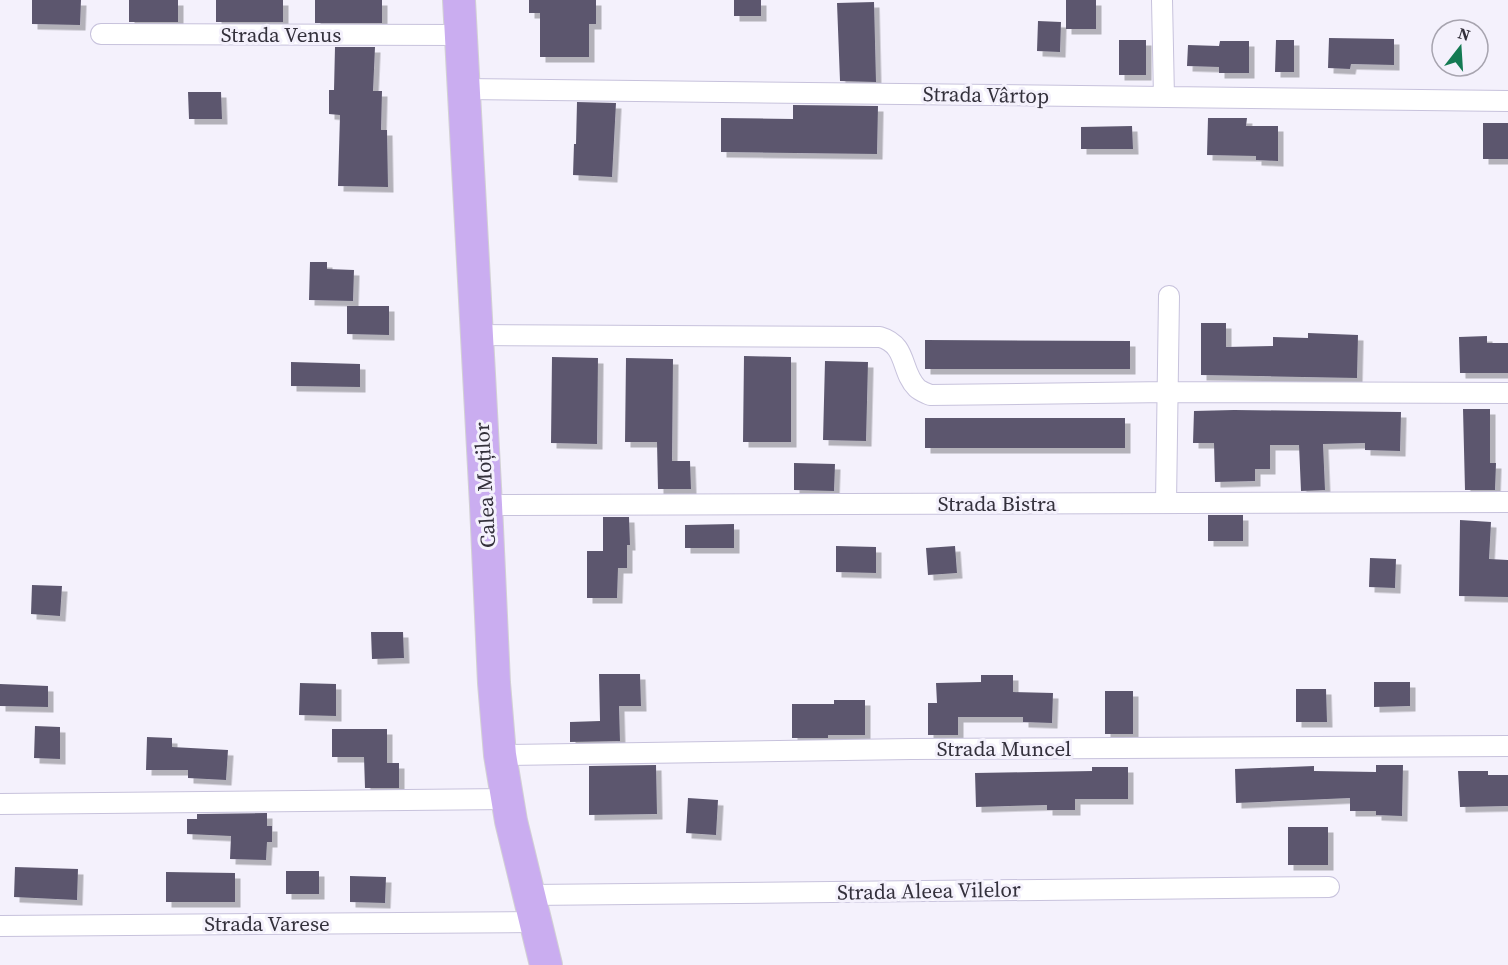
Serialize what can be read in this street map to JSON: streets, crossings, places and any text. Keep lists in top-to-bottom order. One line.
{"streets":{"main road":["Calea Moților"],"street":["Strada Venus","Strada Vârtop","Strada Bistra","Strada Muncel","Strada Aleea Vilelor","Strada Varese"]},"crossings":[["Strada Venus","Calea Moților"],["Strada Vârtop","Calea Moților"],["Calea Moților","Strada Bistra"],["Calea Moților","Strada Muncel"],["Calea Moților","Strada Aleea Vilelor"],["Calea Moților","Strada Varese"],["Strada Aleea Vilelor","Strada Varese"]],"north":"top"}
